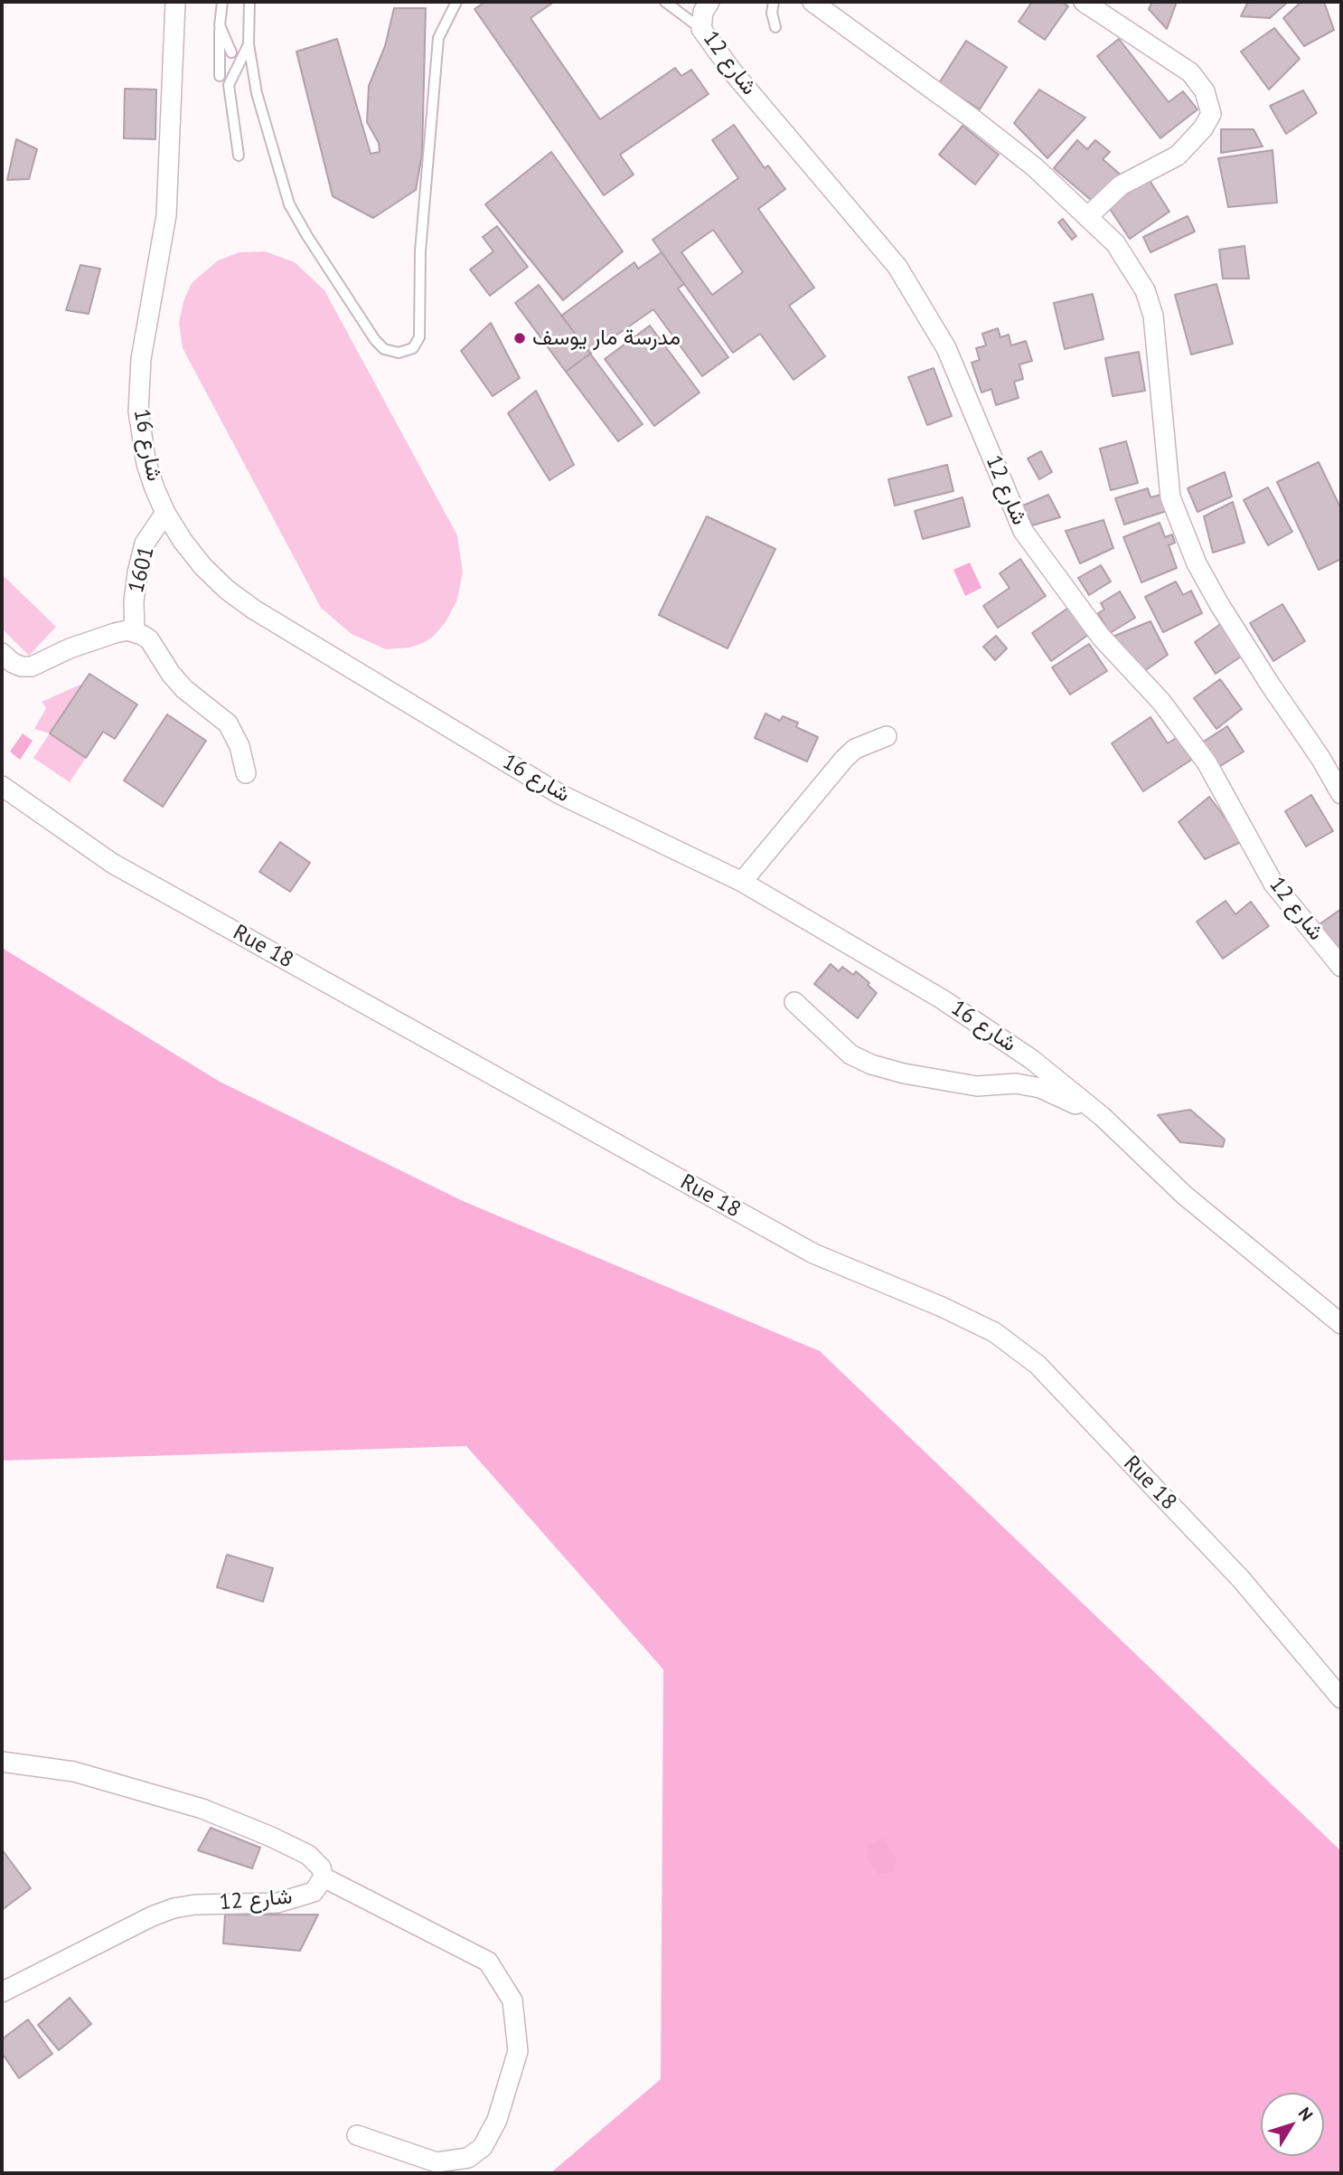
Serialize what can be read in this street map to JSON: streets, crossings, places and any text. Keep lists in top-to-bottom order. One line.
{"streets":{"street":["شارع 12","شارع 16","1601","Rue 18"]},"crossings":[["شارع 16","1601"]],"places":["مدرسة مار يوسف"],"north":"top right"}
